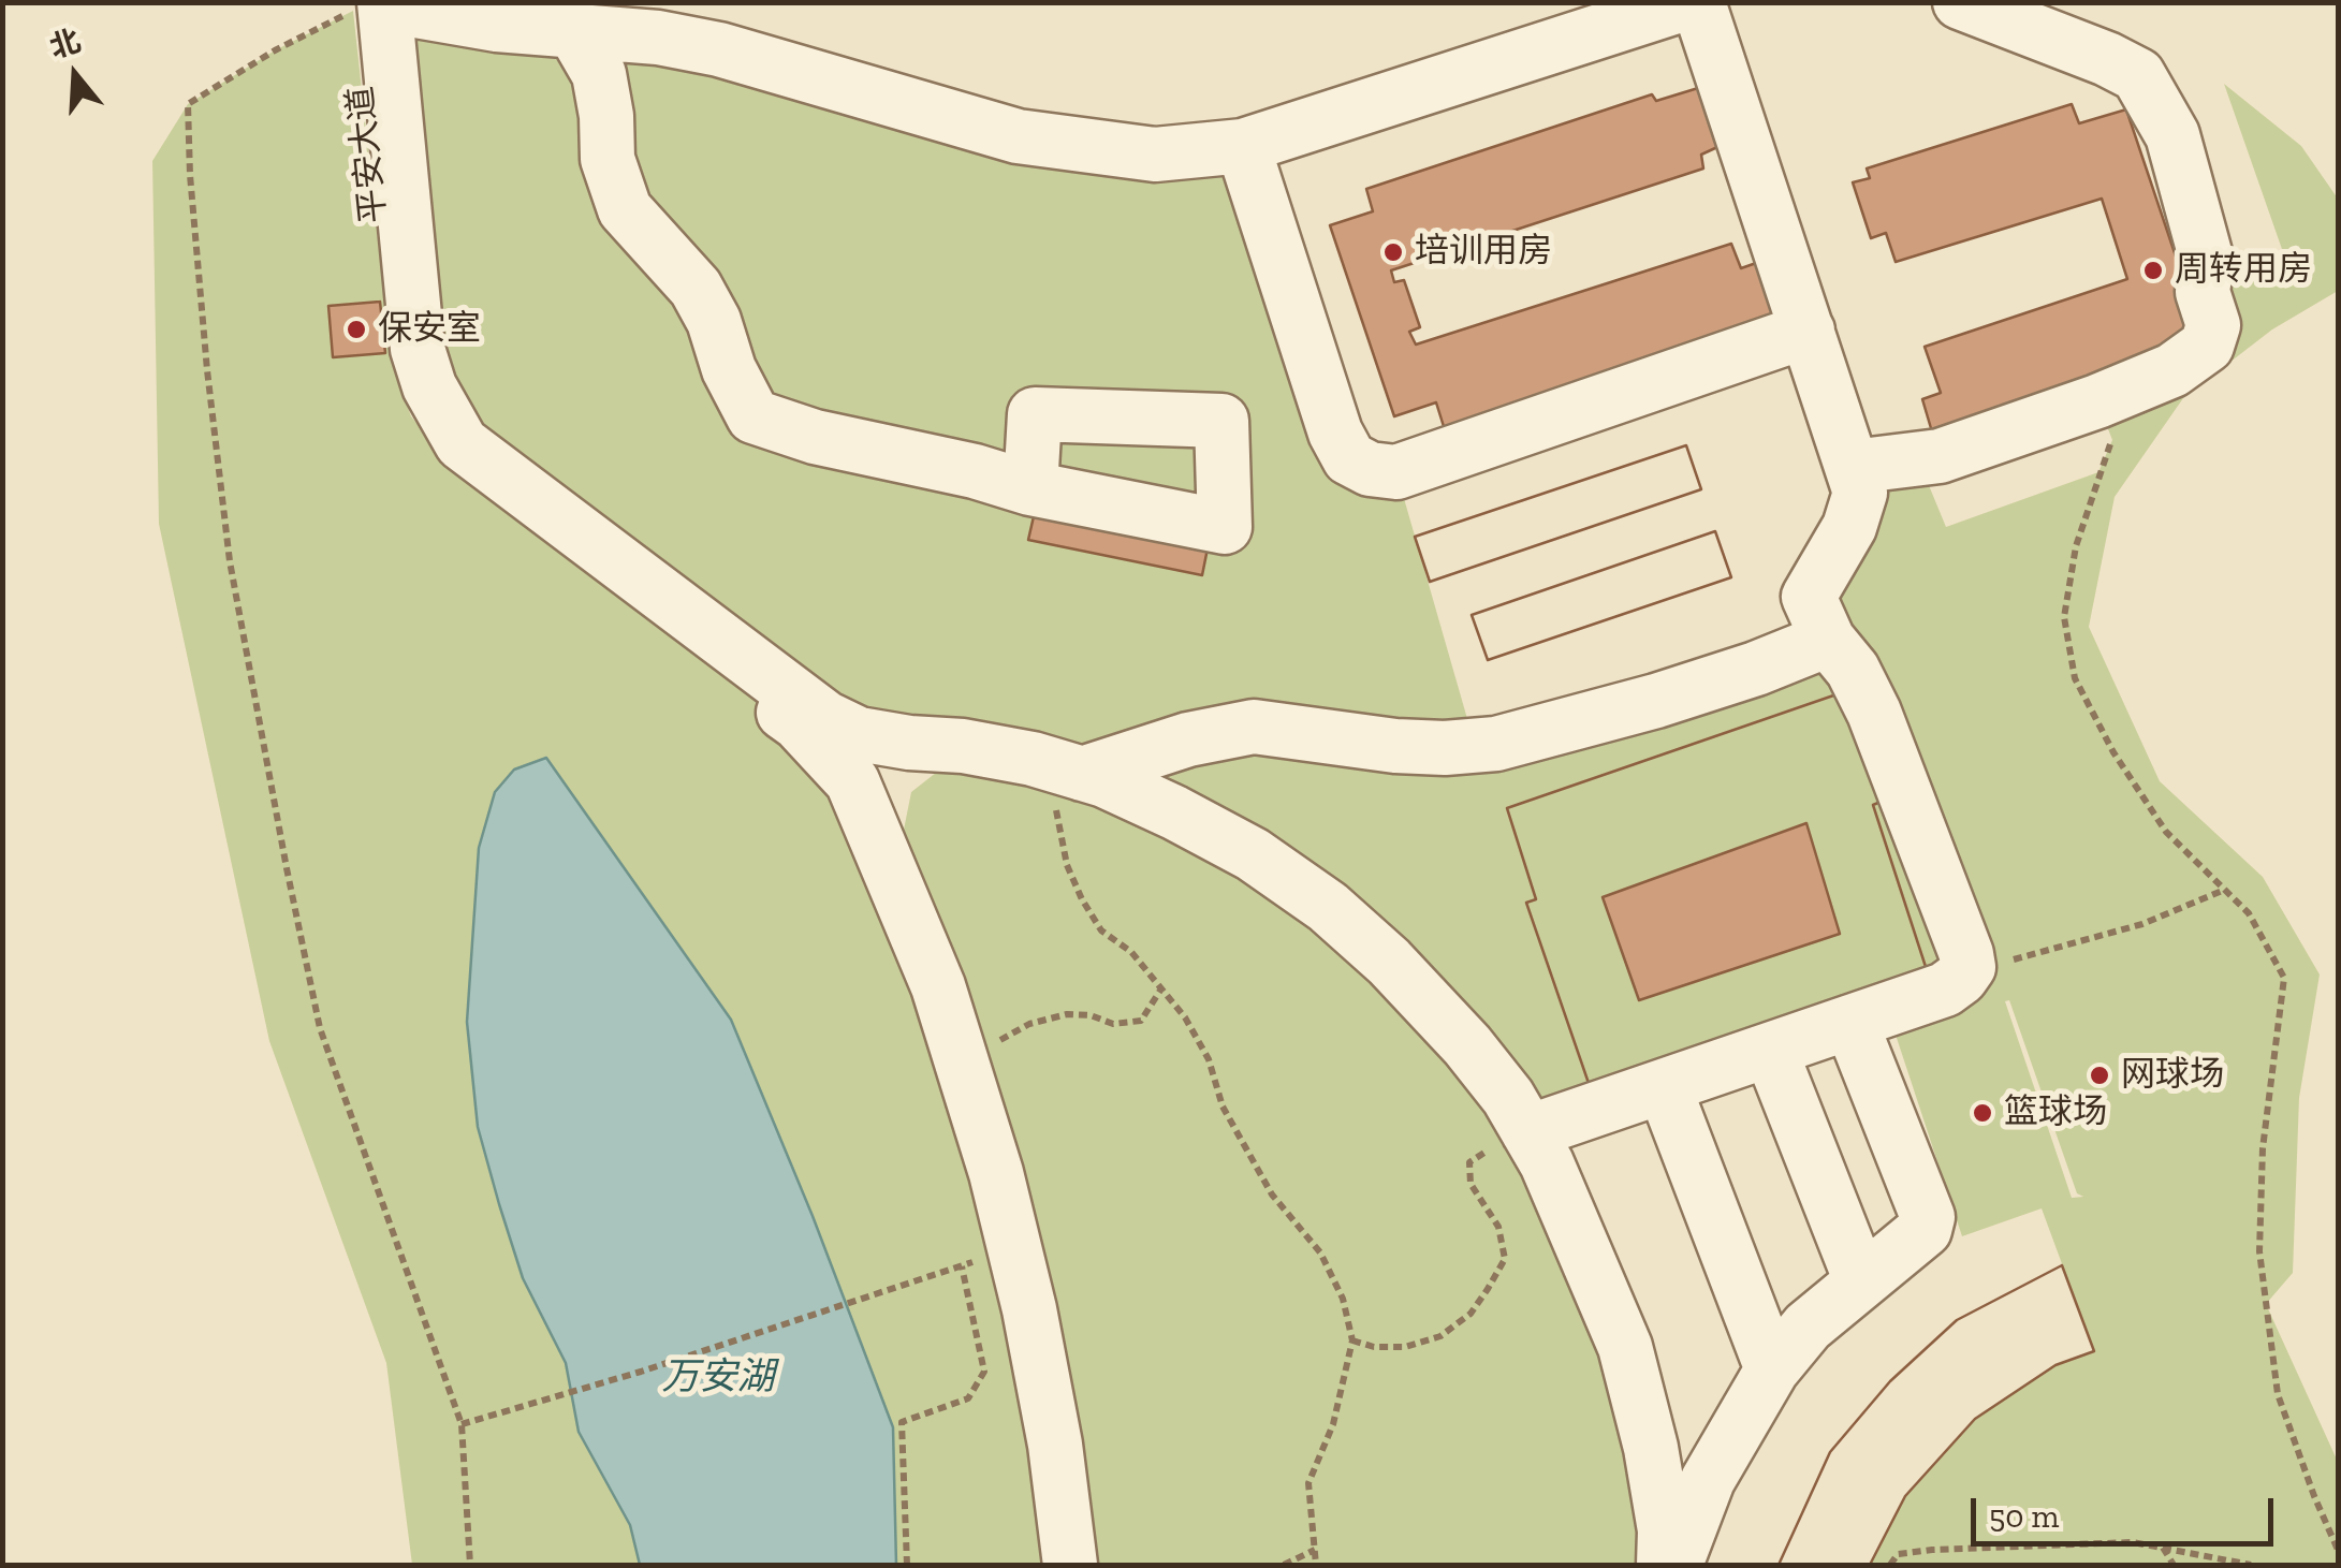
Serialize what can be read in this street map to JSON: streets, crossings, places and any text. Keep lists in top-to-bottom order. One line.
{"streets":{"street":["平安大道"]},"water":["万安湖"],"places":["培训用房","周转用房","保安室","网球场","篮球场"],"scale_bar":"50 m","north":"top"}
